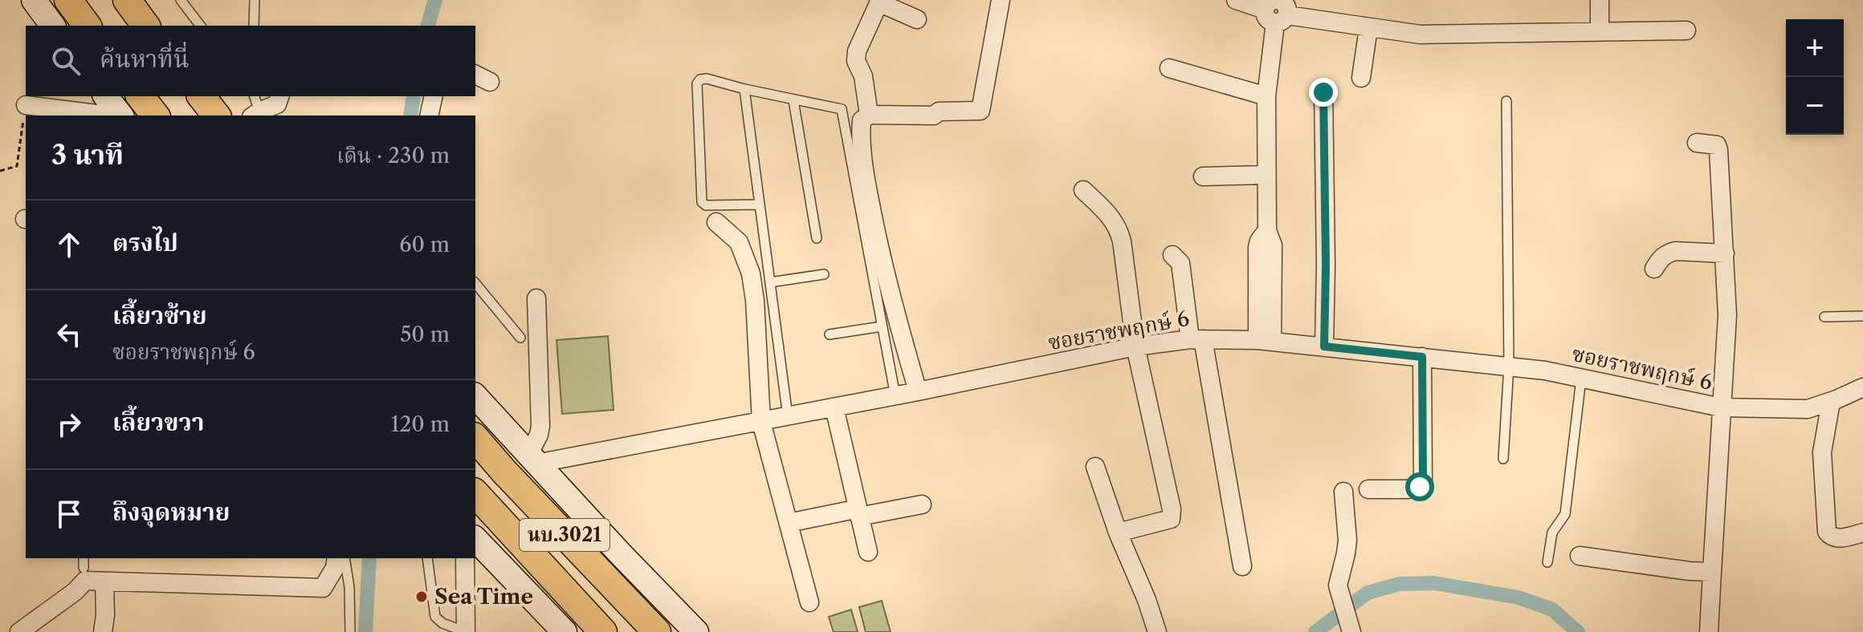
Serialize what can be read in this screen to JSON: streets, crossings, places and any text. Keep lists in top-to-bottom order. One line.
{"streets":{"main road":["นบ.3021"],"street":["ซอยราชพฤกษ์ 6"]},"crossings":[["ซอยราชพฤกษ์ 6","นบ.3021"]],"places":["Sea Time"],"page":{"map_buttons":["+","−"],"search":"ค้นหาที่นี่","heading":["3 นาที","เดิน · 230 m"],"list":[["ตรงไป","60 m"],["เลี้ยวซ้าย","ซอยราชพฤกษ์ 6","50 m"],["เลี้ยวขวา","120 m"],"ถึงจุดหมาย"]}}
